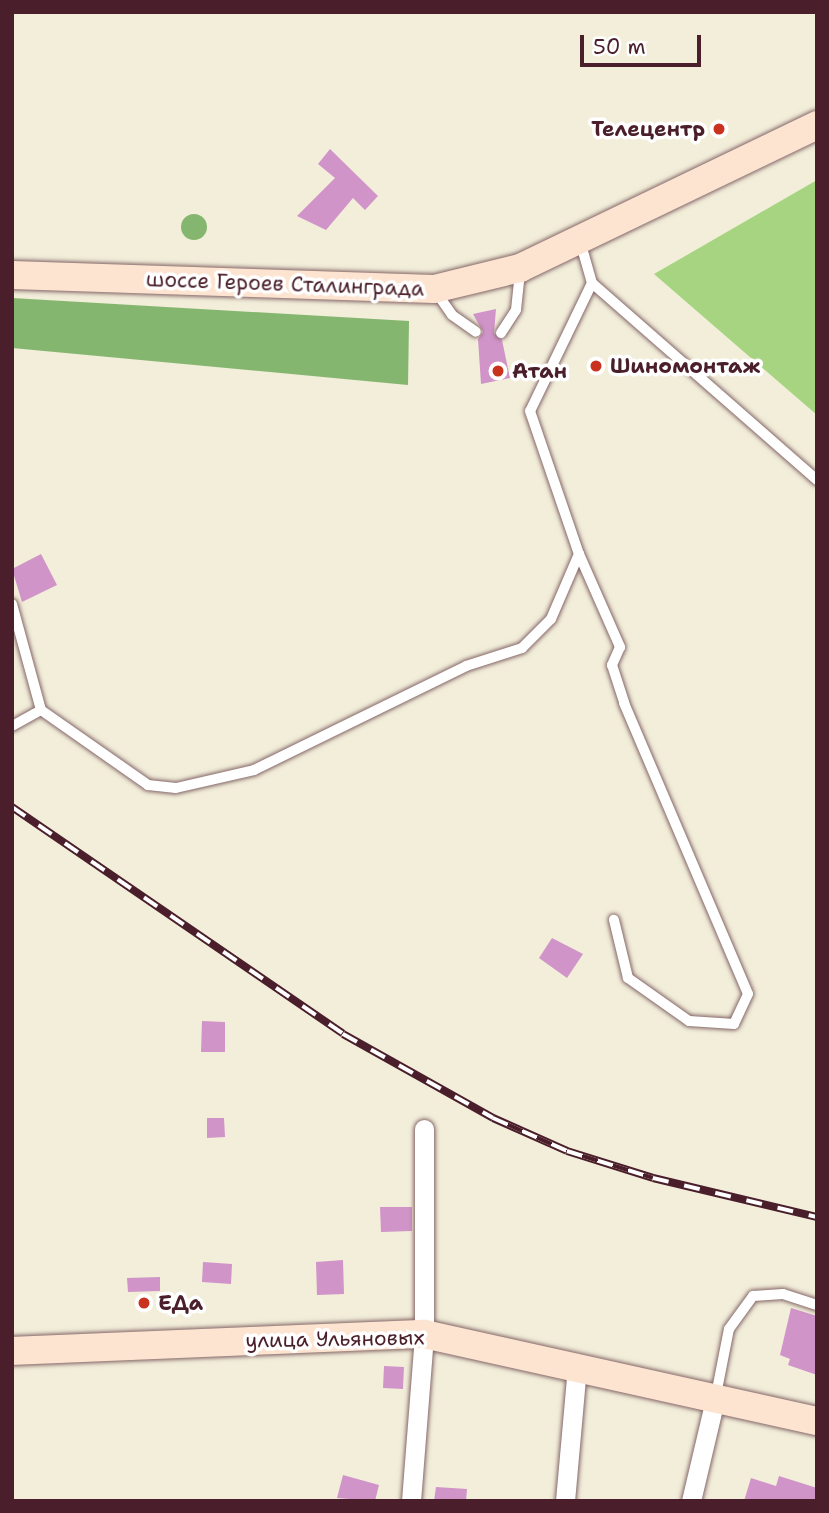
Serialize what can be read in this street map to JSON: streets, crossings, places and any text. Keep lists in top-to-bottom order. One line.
{"streets":{"main road":["шоссе Героев Сталинграда","улица Ульяновых"]},"places":["Телецентр","Шиномонтаж","Атан","ЕДа"],"scale_bar":"50 m"}
